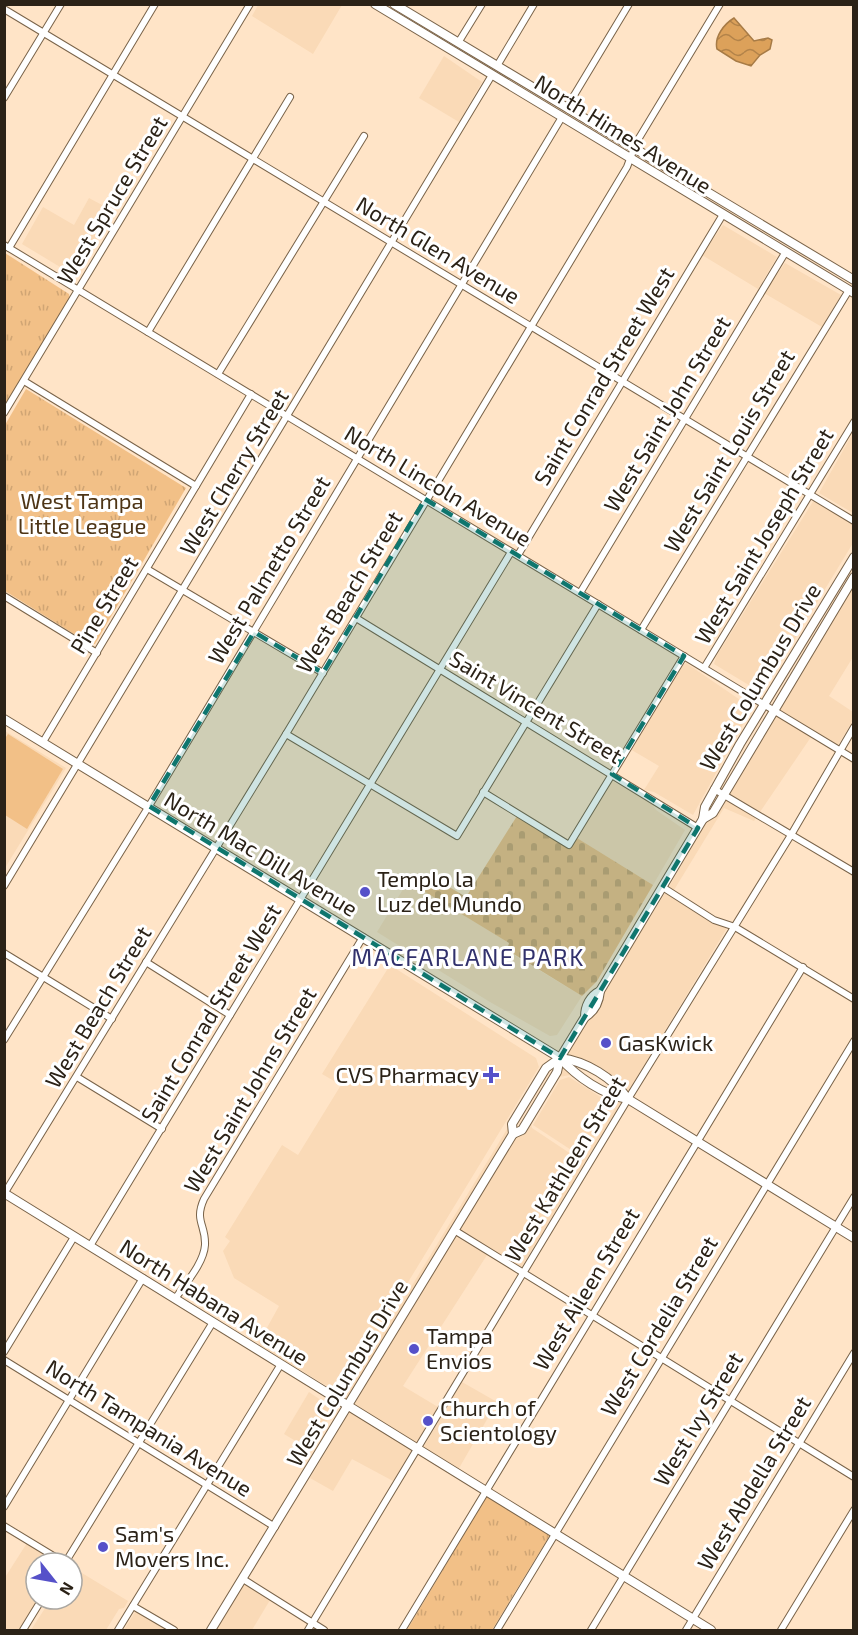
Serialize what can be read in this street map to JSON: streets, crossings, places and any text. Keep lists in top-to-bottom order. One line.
{"streets":{"street":["North Himes Avenue","West Spruce Street","North Glen Avenue","Saint Conrad Street West","West Saint John Street","West Saint Louis Street","West Cherry Street","North Lincoln Avenue","West Saint Joseph Street","West Palmetto Street","West Beach Street","Pine Street","West Columbus Drive","Saint Vincent Street","North Mac Dill Avenue","West Saint Johns Street","West Kathleen Street","West Aileen Street","North Habana Avenue","West Cordelia Street","West Ivy Street","North Tampania Avenue","West Abdella Street"]},"crossings":[["North Himes Avenue","Saint Conrad Street West"],["North Himes Avenue","West Saint John Street"],["North Himes Avenue","West Saint Louis Street"],["North Himes Avenue","West Cherry Street"],["North Himes Avenue","West Palmetto Street"],["North Himes Avenue","West Beach Street"],["West Spruce Street","North Glen Avenue"],["West Spruce Street","North Lincoln Avenue"],["North Glen Avenue","Saint Conrad Street West"],["North Glen Avenue","West Saint John Street"],["North Glen Avenue","West Saint Louis Street"],["North Glen Avenue","West Cherry Street"],["North Glen Avenue","West Saint Joseph Street"],["North Glen Avenue","West Palmetto Street"],["North Glen Avenue","West Beach Street"],["Saint Conrad Street West","North Lincoln Avenue"],["Saint Conrad Street West","Saint Vincent Street"],["Saint Conrad Street West","North Mac Dill Avenue"],["Saint Conrad Street West","North Habana Avenue"],["West Saint John Street","North Lincoln Avenue"],["West Saint Louis Street","North Lincoln Avenue"],["West Cherry Street","North Lincoln Avenue"],["West Cherry Street","North Mac Dill Avenue"],["North Lincoln Avenue","West Saint Joseph Street"],["North Lincoln Avenue","West Palmetto Street"],["North Lincoln Avenue","West Beach Street"],["North Lincoln Avenue","Pine Street"],["North Lincoln Avenue","West Columbus Drive"],["North Lincoln Avenue","West Kathleen Street"],["West Saint Joseph Street","Saint Vincent Street"],["West Palmetto Street","North Mac Dill Avenue"],["West Beach Street","Saint Vincent Street"],["West Beach Street","North Mac Dill Avenue"],["West Beach Street","North Habana Avenue"],["Pine Street","North Mac Dill Avenue"],["West Columbus Drive","Saint Vincent Street"],["West Columbus Drive","North Mac Dill Avenue"],["West Columbus Drive","North Habana Avenue"],["West Columbus Drive","North Tampania Avenue"],["North Mac Dill Avenue","West Saint Johns Street"],["North Mac Dill Avenue","West Kathleen Street"],["North Mac Dill Avenue","West Aileen Street"],["North Mac Dill Avenue","West Cordelia Street"],["North Mac Dill Avenue","West Ivy Street"],["West Saint Johns Street","North Habana Avenue"],["West Kathleen Street","North Habana Avenue"],["West Aileen Street","North Habana Avenue"],["North Habana Avenue","West Cordelia Street"],["North Habana Avenue","West Ivy Street"],["North Habana Avenue","West Abdella Street"]],"districts":["MACFARLANE PARK"],"parks":["West Tampa Little League"],"places":{"other":["Templo la Luz del Mundo","GasKwick","Tampa Envios","Church of Scientology","Sam's Movers Inc."],"health":["CVS Pharmacy"]},"north":"bottom right"}
